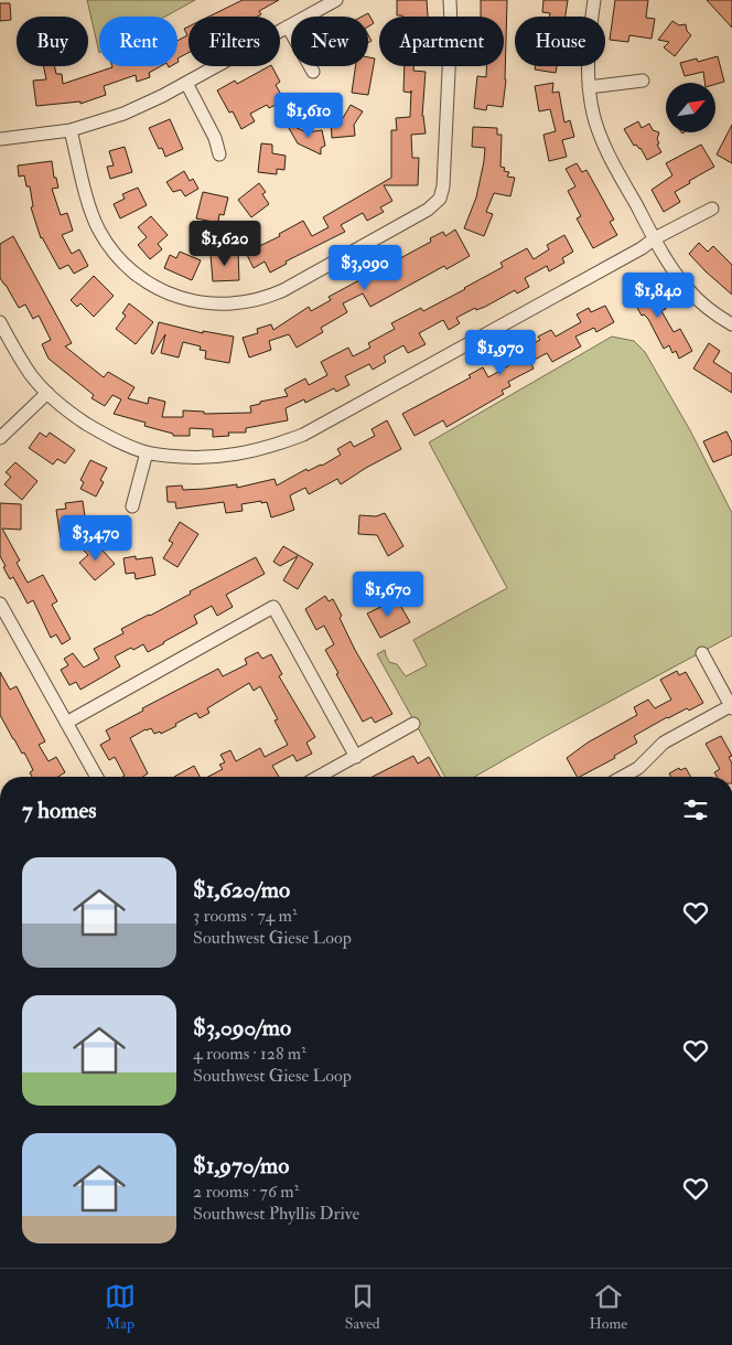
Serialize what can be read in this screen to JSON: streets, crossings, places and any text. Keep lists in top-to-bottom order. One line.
{"north":"top right","page":{"chip":["Buy","Rent","Filters","New","Apartment","House"],"price":["$1,610","$1,620","$3,090","$1,840","$1,970","$3,470","$1,670"],"heading":"7 homes","list":[{"name":"$1,620/mo","note":"3 rooms · 74 m² · Southwest Giese Loop"},{"name":"$3,090/mo","note":"4 rooms · 128 m² · Southwest Giese Loop"},{"name":"$1,970/mo","note":"2 rooms · 76 m² · Southwest Phyllis Drive"}],"tabs":["Map","Saved","Home"]}}
